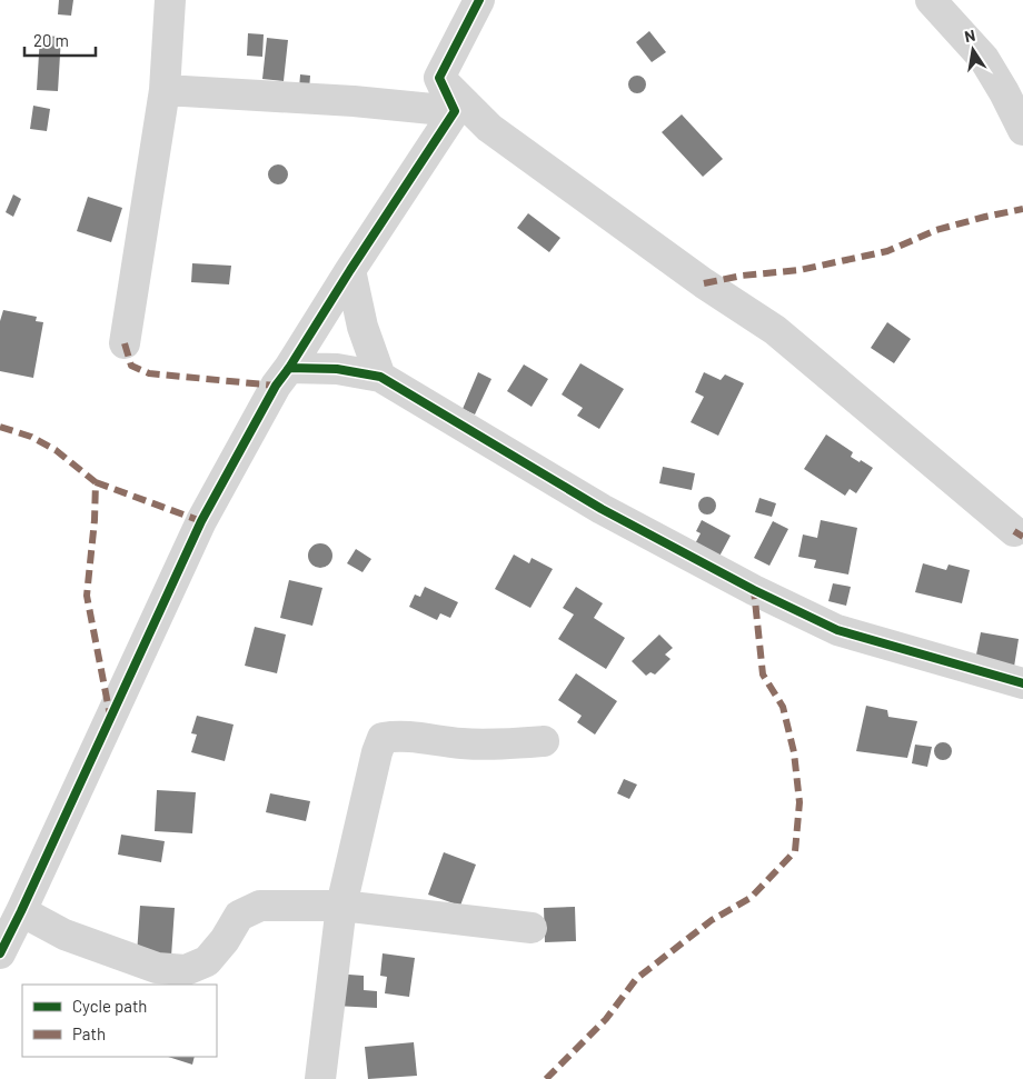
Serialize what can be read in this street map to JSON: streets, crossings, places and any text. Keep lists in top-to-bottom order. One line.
{"legend":["Cycle path","Path"],"scale_bar":"20 m","north":"top"}
